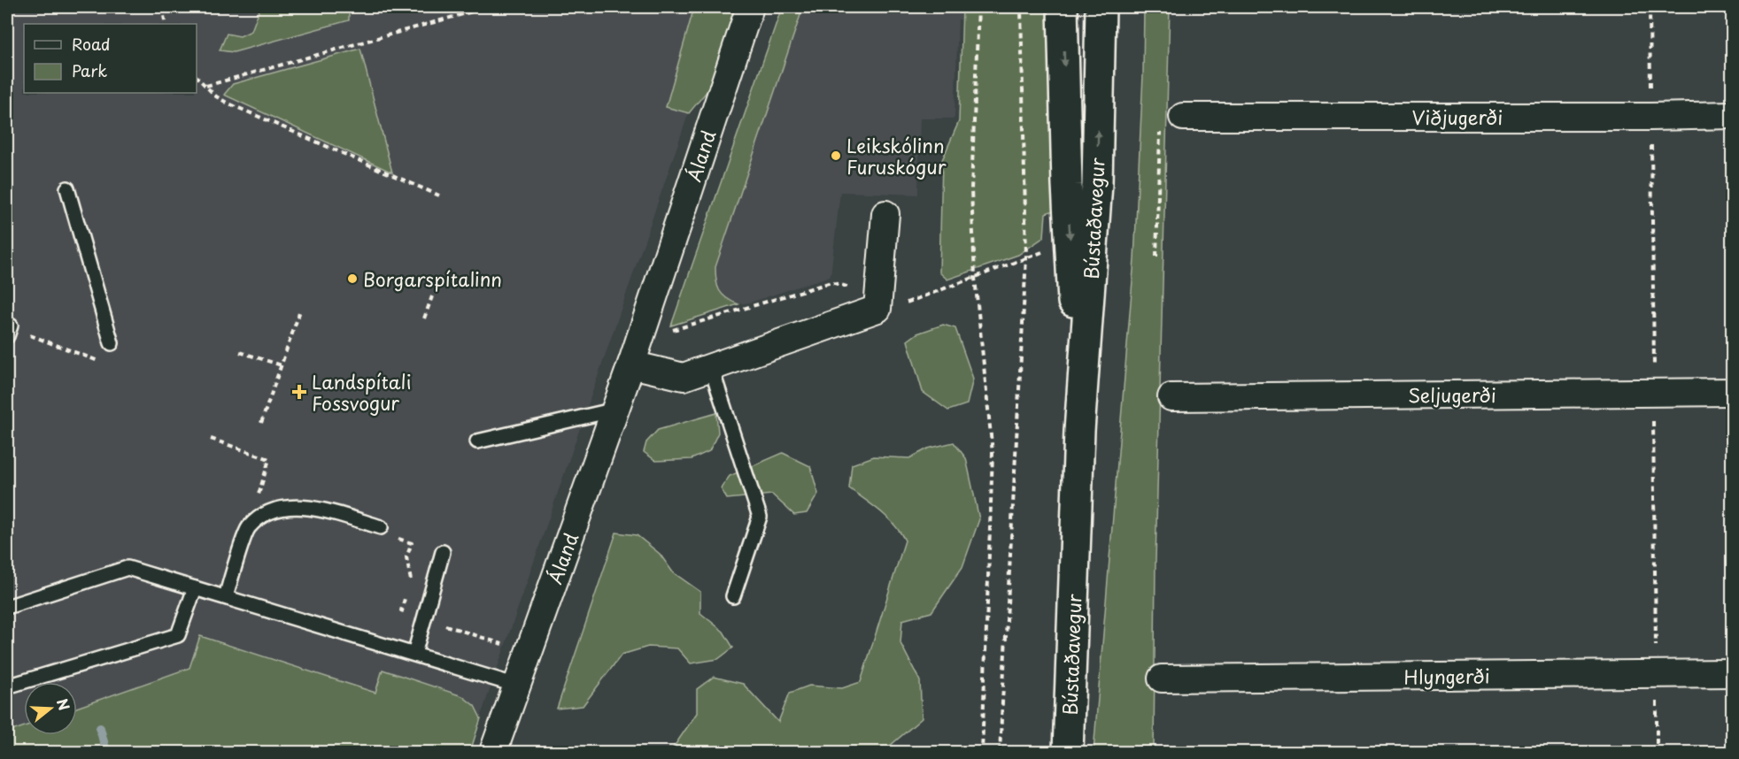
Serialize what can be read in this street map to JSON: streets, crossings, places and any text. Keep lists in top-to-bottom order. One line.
{"streets":{"main road":["Bústaðavegur"],"street":["Viðjugerði","Áland","Seljugerði","Hlyngerði"]},"places":{"other":["Leikskólinn Furuskógur","Borgarspítalinn"],"health":["Landspítali Fossvogur"]},"legend":["Road","Park"],"north":"right"}
